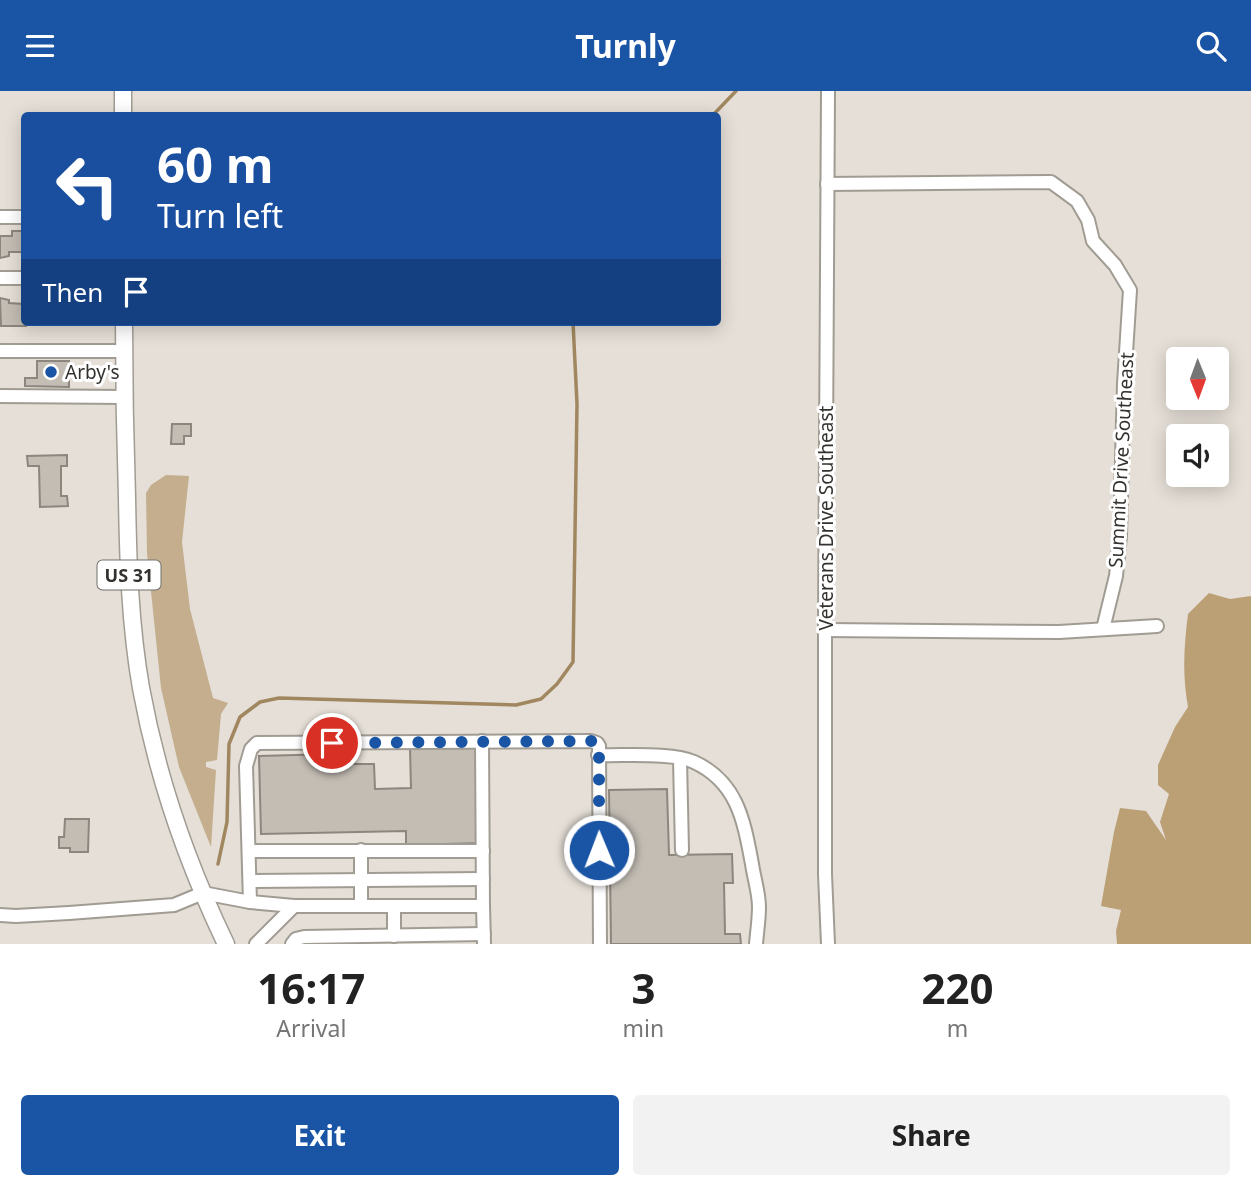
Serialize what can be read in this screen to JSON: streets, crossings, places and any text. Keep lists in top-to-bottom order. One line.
{"streets":{"main road":["US 31"],"street":["Summit Drive Southeast","Veterans Drive Southeast"]},"crossings":[["Summit Drive Southeast","Veterans Drive Southeast"]],"places":["Arby's"],"north":"bottom","page":{"header":"Turnly","turn":["60 m","Turn left"],"then":"Then","eta":["16:17","Arrival","3","min","220","m"],"buttons":["Exit","Share"]}}
